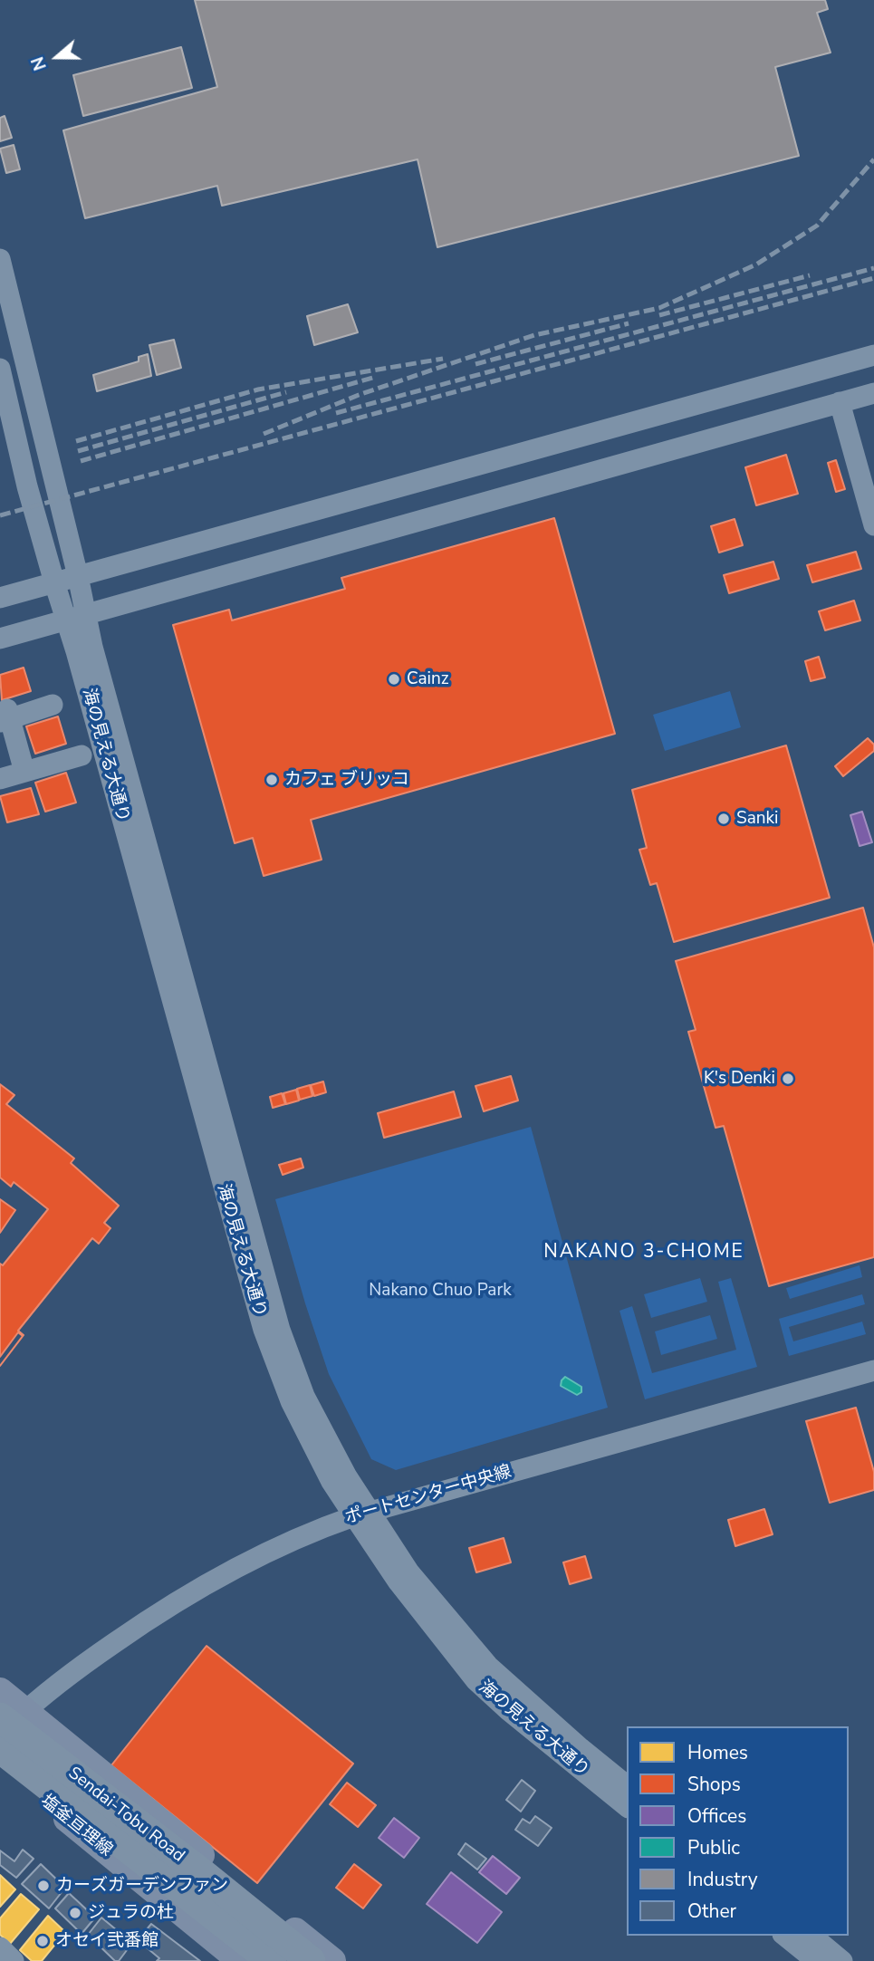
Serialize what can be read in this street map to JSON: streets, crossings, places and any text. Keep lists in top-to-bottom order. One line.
{"streets":{"highway":["Sendai-Tobu Road"],"main road":["塩釜亘理線"],"street":["海の見える大通り","ポートセンター中央線"]},"crossings":[["海の見える大通り","ポートセンター中央線"],["ポートセンター中央線","Sendai-Tobu Road"]],"districts":["NAKANO 3-CHOME"],"parks":["Nakano Chuo Park"],"places":["Cainz","カフェ ブリッコ","Sanki","K's Denki","カーズガーデンファン","ジュラの杜","オセイ弐番館"],"legend":["Homes","Shops","Offices","Public","Industry","Other"],"north":"left"}
